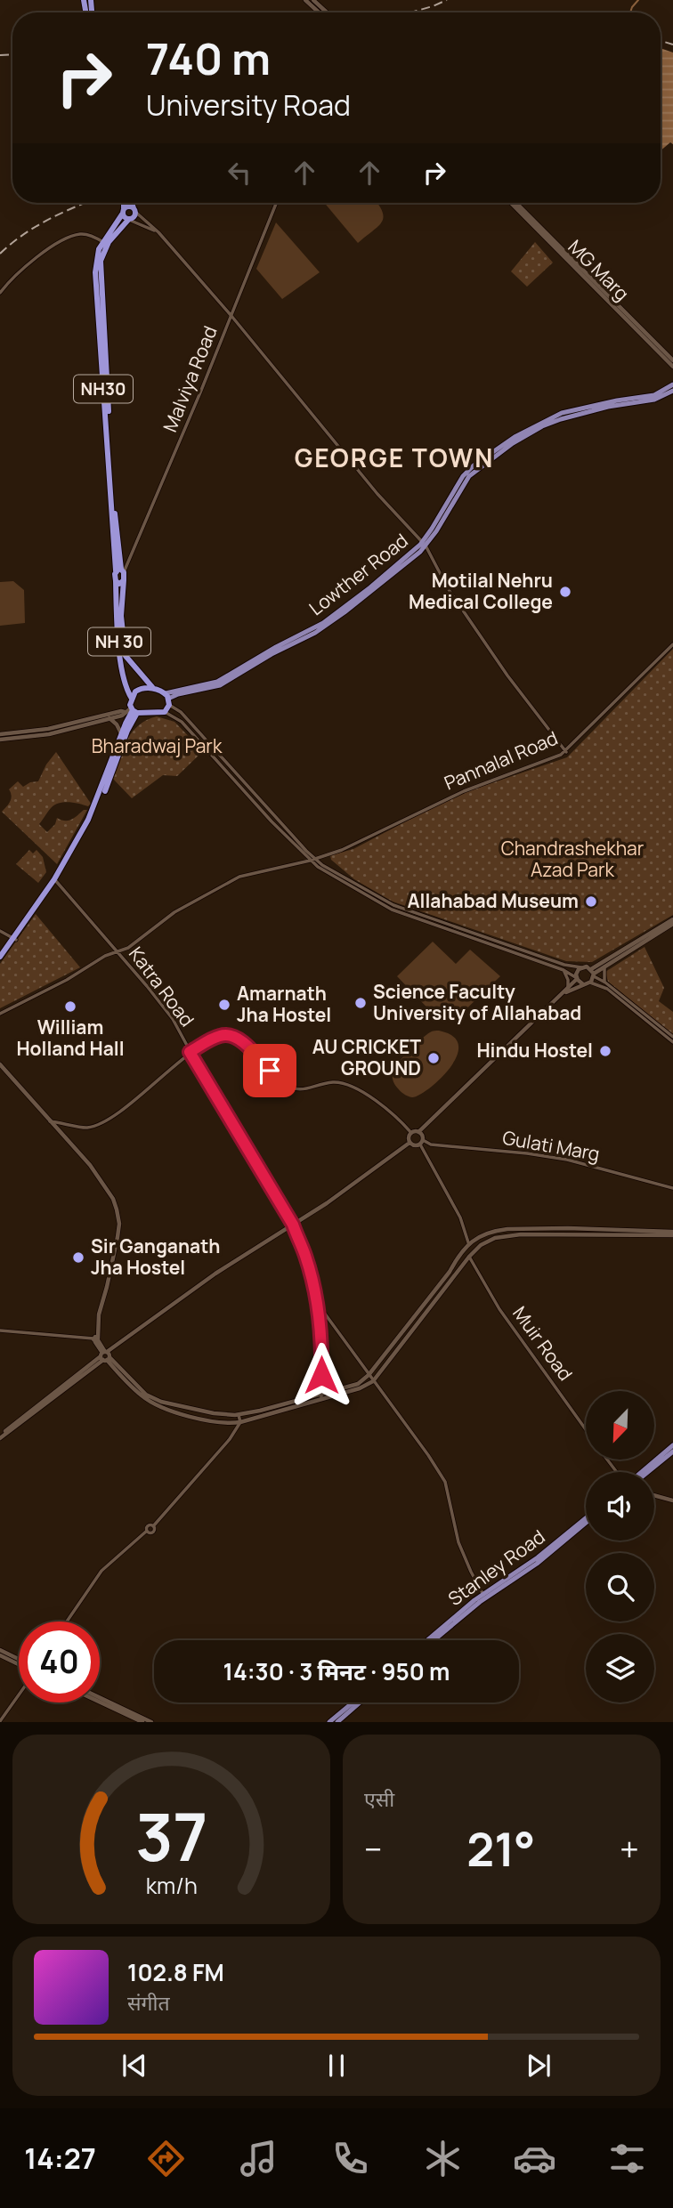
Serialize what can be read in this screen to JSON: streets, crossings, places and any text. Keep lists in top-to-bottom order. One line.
{"streets":{"highway":["NH30","NH 30"],"main road":["MG Marg","Lowther Road","Stanley Road"],"street":["Malviya Road","Pannalal Road","Katra Road","Gulati Marg","Muir Road"]},"crossings":[["Malviya Road","NH30"],["Malviya Road","NH 30"],["NH30","NH 30"],["Pannalal Road","Katra Road"]],"districts":["GEORGE TOWN"],"parks":["Bharadwaj Park","Chandrashekhar Azad Park"],"places":["Motilal Nehru Medical College","Allahabad Museum","Science Faculty University of Allahabad","Amarnath Jha Hostel","William Holland Hall","Hindu Hostel","AU CRICKET GROUND","Sir Ganganath Jha Hostel"],"north":"bottom left","page":{"turn":["740 m","University Road"],"limit":"40","trip":"14:30 · 3 मिनट · 950 m","tile":"एसी","heat":["−","21°","+"],"song":["102.8 FM","संगीत"],"tabs":"14:27","gauge":["37","km/h"]}}
